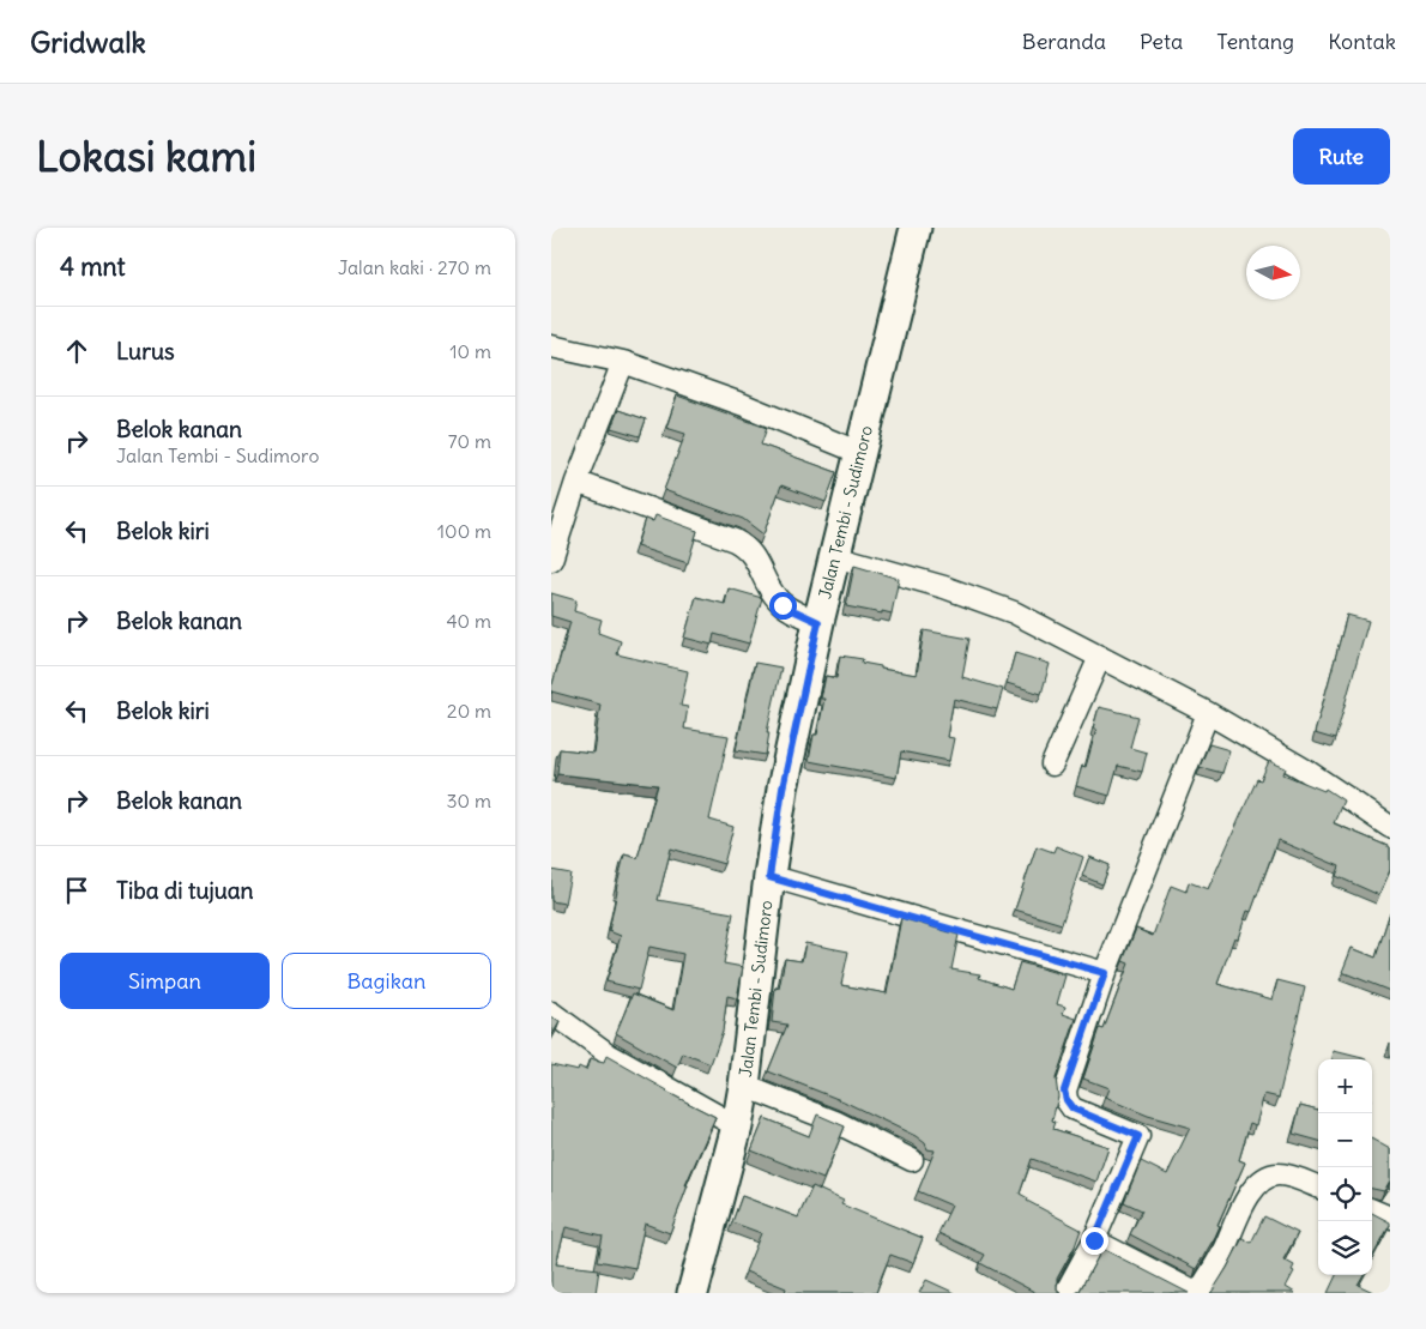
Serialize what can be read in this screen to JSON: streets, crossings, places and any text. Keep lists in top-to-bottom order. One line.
{"streets":{"main road":["Jalan Tembi - Sudimoro"]},"north":"right","page":{"header":"Gridwalk","nav":["Beranda","Peta","Tentang","Kontak"],"buttons":["Rute",["Simpan","Bagikan"]],"title":"Lokasi kami","heading":["4 mnt","Jalan kaki · 270 m"],"list":[["Lurus","10 m"],["Belok kanan","Jalan Tembi - Sudimoro","70 m"],["Belok kiri","100 m"],["Belok kanan","40 m"],["Belok kiri","20 m"],["Belok kanan","30 m"],"Tiba di tujuan"],"map_buttons":["+","−"]}}
